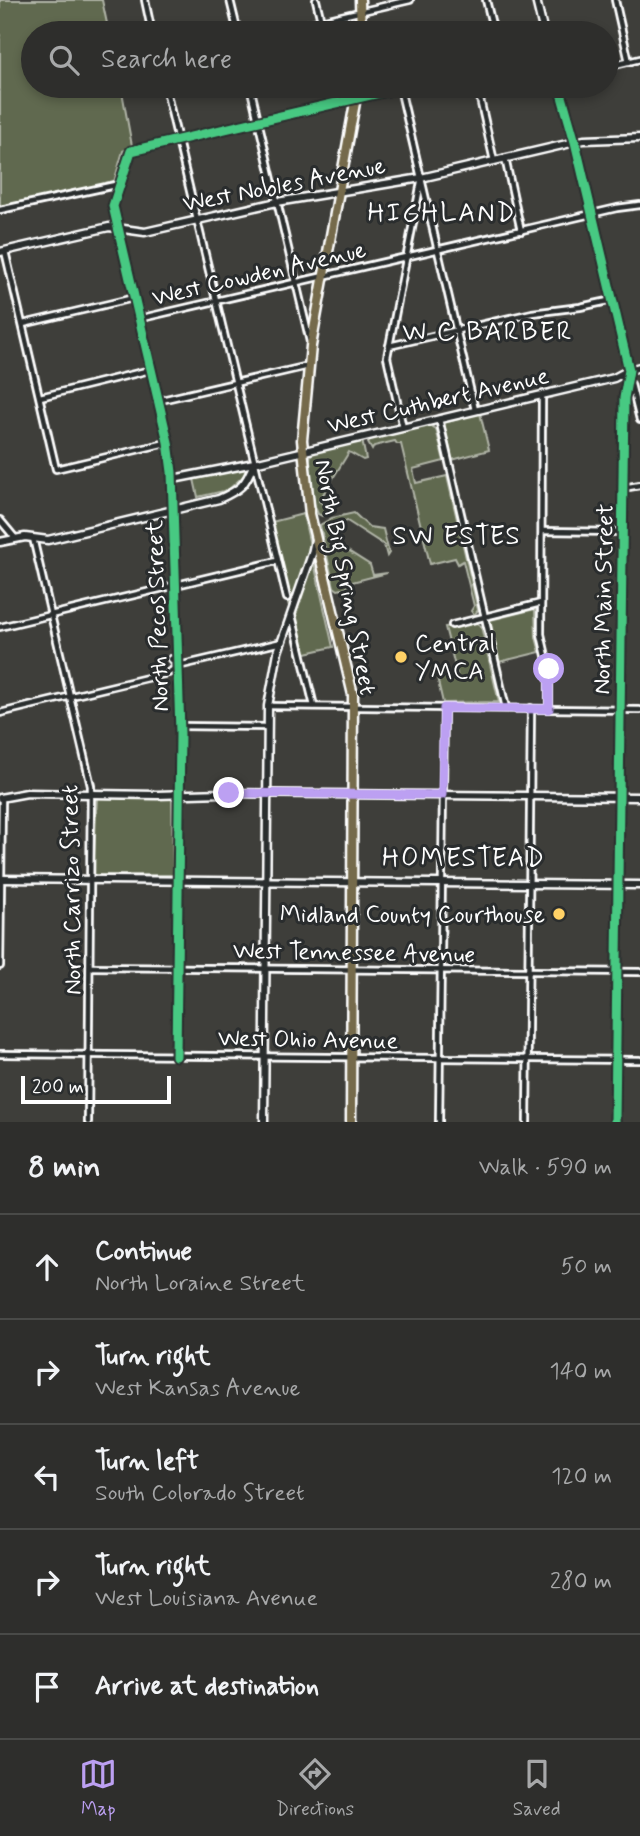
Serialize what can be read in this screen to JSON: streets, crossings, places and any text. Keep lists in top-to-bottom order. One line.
{"streets":{"highway":["North Big Spring Street"],"street":["West Nobles Avenue","West Cowden Avenue","West Cuthbert Avenue","North Main Street","North Pecos Street","North Carrizo Street","West Tennessee Avenue","West Ohio Avenue"]},"crossings":[["West Nobles Avenue","North Big Spring Street"],["West Nobles Avenue","North Main Street"],["West Nobles Avenue","North Pecos Street"],["West Cowden Avenue","North Big Spring Street"],["West Cowden Avenue","North Main Street"],["West Cowden Avenue","North Pecos Street"],["West Cuthbert Avenue","North Big Spring Street"],["West Cuthbert Avenue","North Main Street"],["West Cuthbert Avenue","North Pecos Street"],["North Big Spring Street","West Tennessee Avenue"],["North Big Spring Street","West Ohio Avenue"],["North Main Street","West Tennessee Avenue"],["North Main Street","West Ohio Avenue"],["North Pecos Street","West Tennessee Avenue"],["North Pecos Street","West Ohio Avenue"],["North Carrizo Street","West Tennessee Avenue"],["North Carrizo Street","West Ohio Avenue"]],"districts":["HIGHLAND","W C BARBER","SW ESTES","HOMESTEAD"],"places":["Central YMCA","Midland County Courthouse"],"scale_bar":"200 m","page":{"search":"Search here","scale":"200 m","heading":["8 min","Walk · 590 m"],"list":[["Continue","North Loraine Street","50 m"],["Turn right","West Kansas Avenue","140 m"],["Turn left","South Colorado Street","120 m"],["Turn right","West Louisiana Avenue","280 m"],"Arrive at destination"],"nav":["Map","Directions","Saved"]}}
